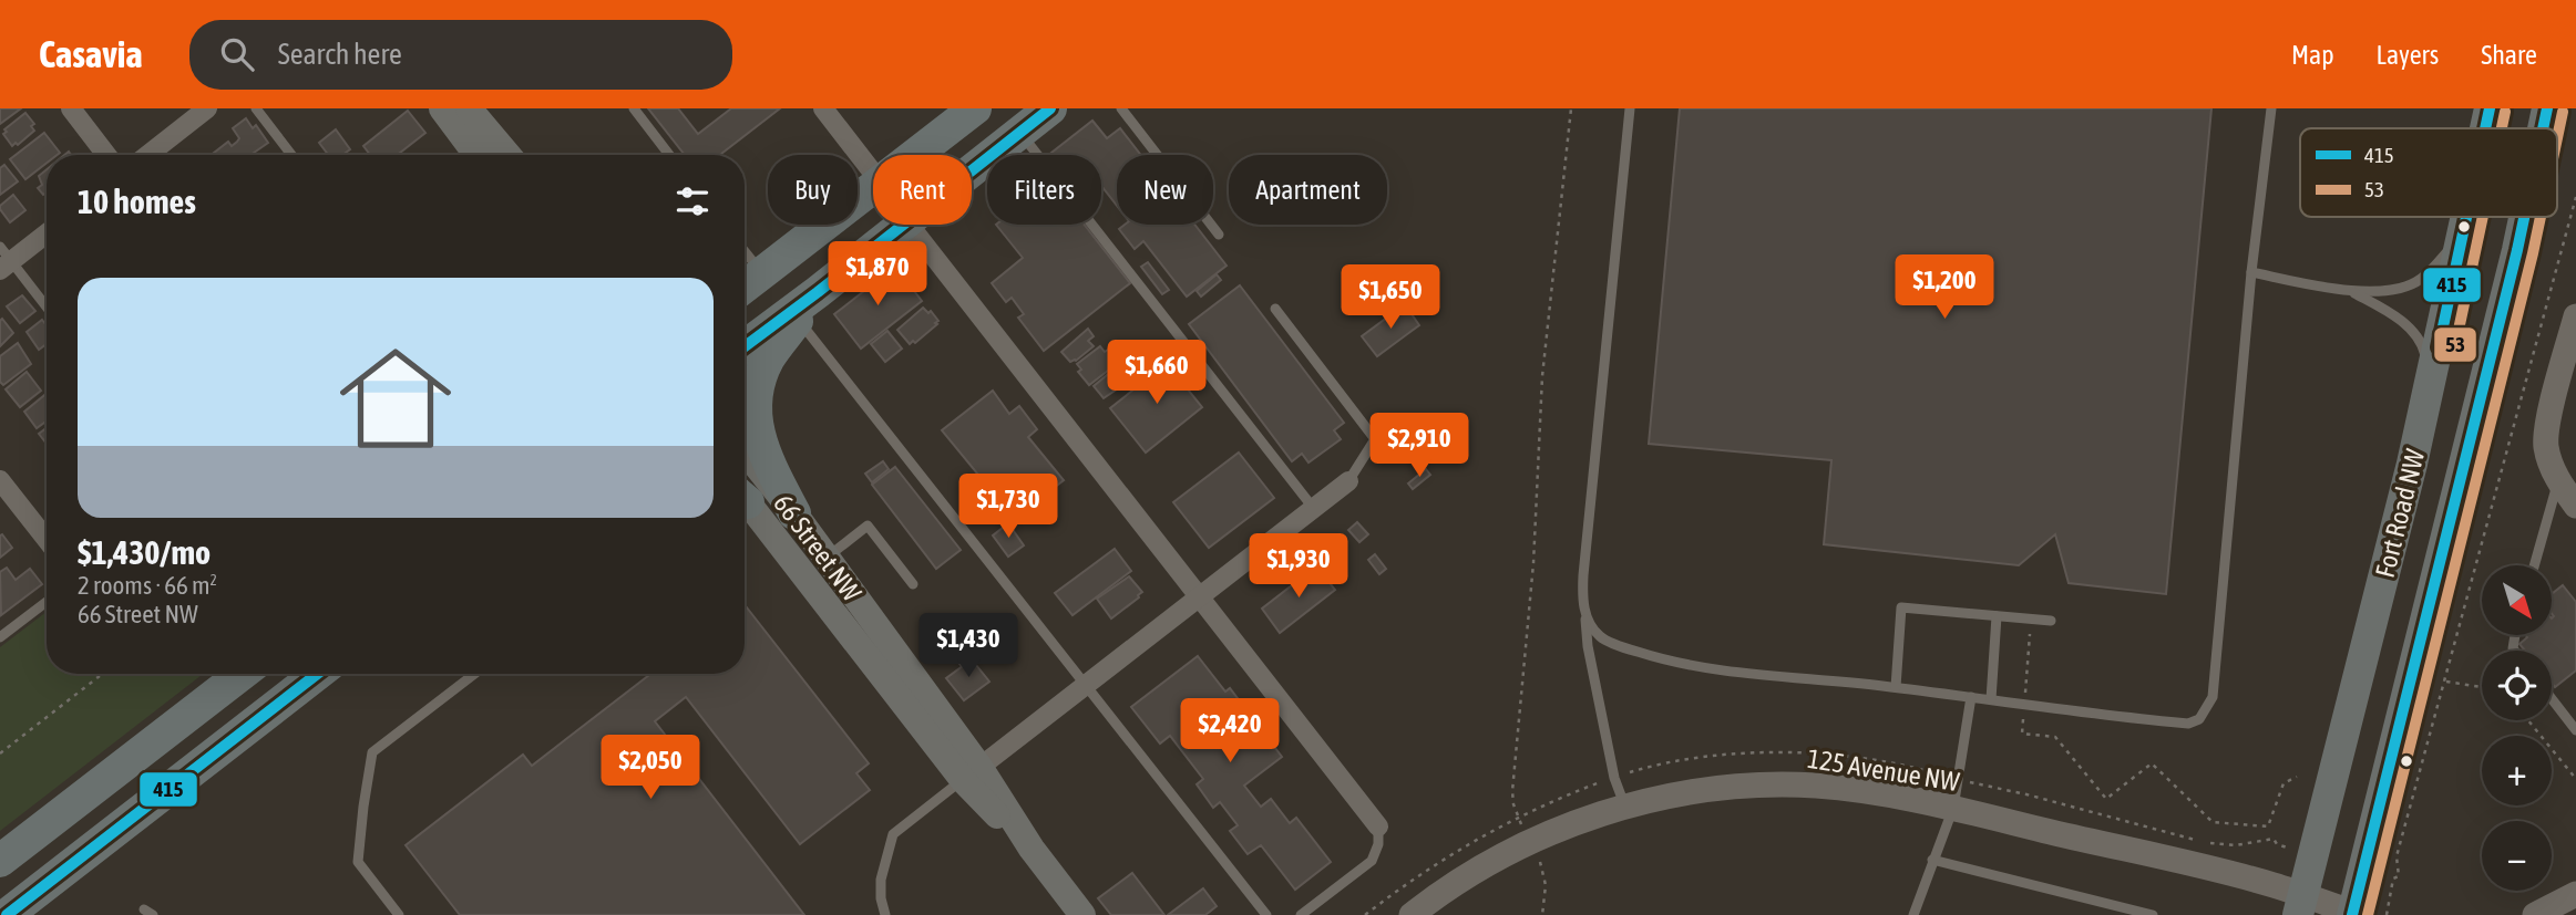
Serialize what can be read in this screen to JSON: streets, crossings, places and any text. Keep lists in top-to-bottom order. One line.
{"streets":{"main road":["Fort Road NW","66 Street NW"],"street":["125 Avenue NW"]},"crossings":[["Fort Road NW","125 Avenue NW"]],"lines":["transit line 415","transit line 53"],"legend":["415","53"],"north":"bottom right","page":{"header":"Casavia","search":"Search here","nav":["Map","Layers","Share"],"chip":["Buy","Rent","Filters","New","Apartment"],"heading":"10 homes","price":["$1,870","$1,200","$1,650","$1,660","$2,910","$1,730","$1,930","$1,430","$2,420","$2,050"],"list":[{"name":"$1,430/mo","note":"2 rooms · 66 m² · 66 Street NW"}],"map_buttons":["+","−"]}}
